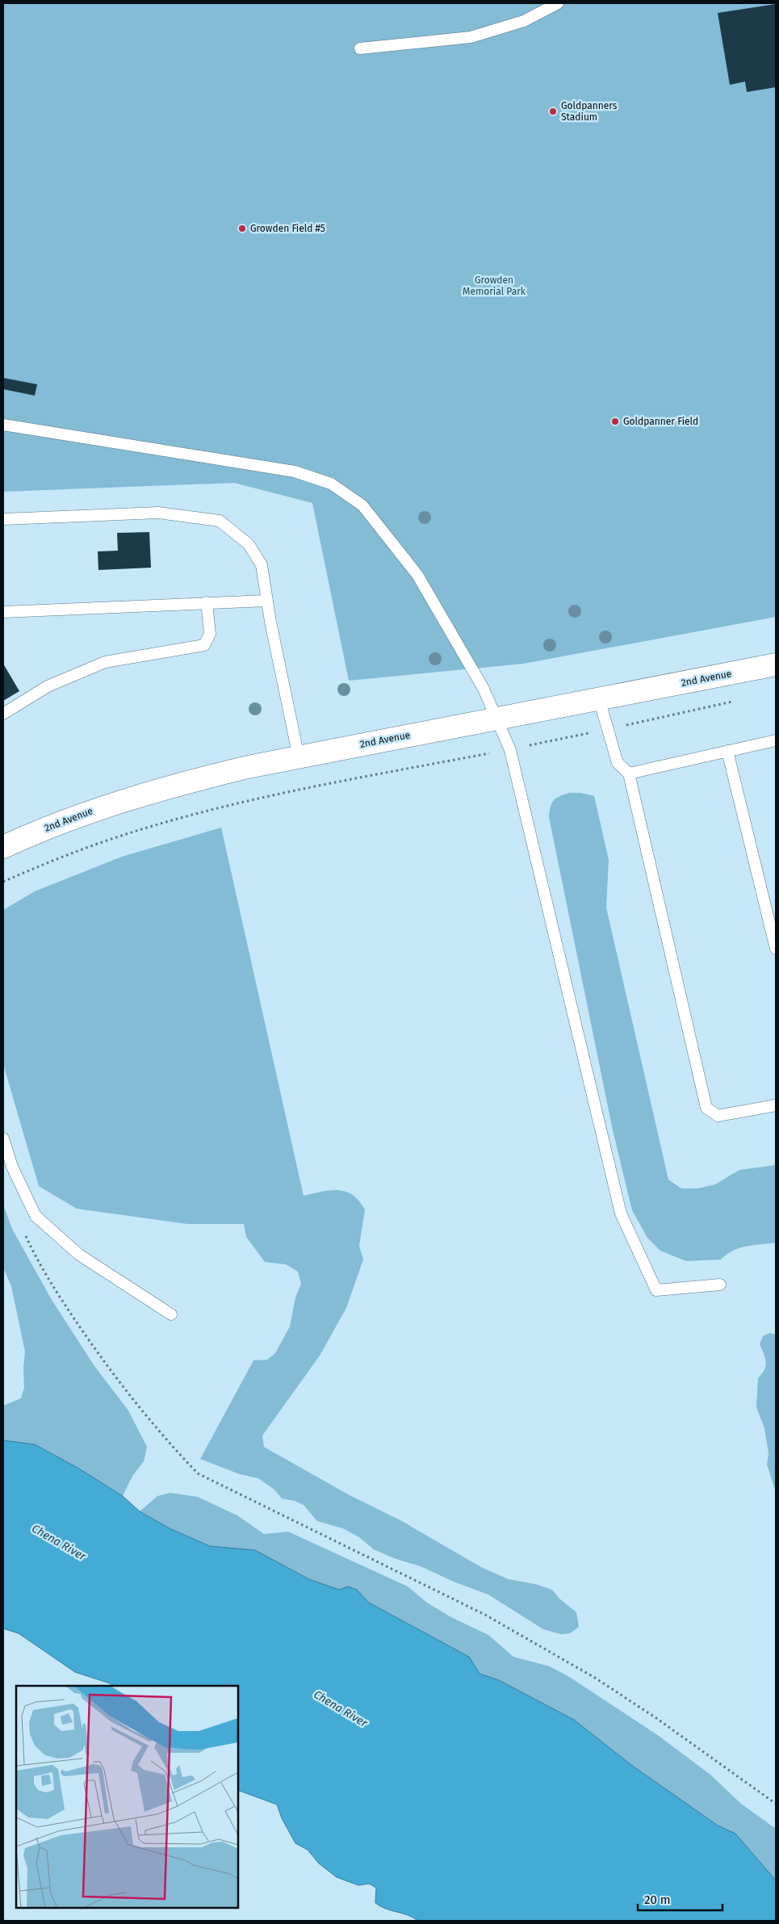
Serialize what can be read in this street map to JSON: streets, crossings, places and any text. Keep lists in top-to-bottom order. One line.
{"streets":{"street":["2nd Avenue"]},"water":["Chena River"],"parks":["Growden Memorial Park"],"places":["Goldpanners Stadium","Growden Field #5","Goldpanner Field"],"scale_bar":"20 m"}
